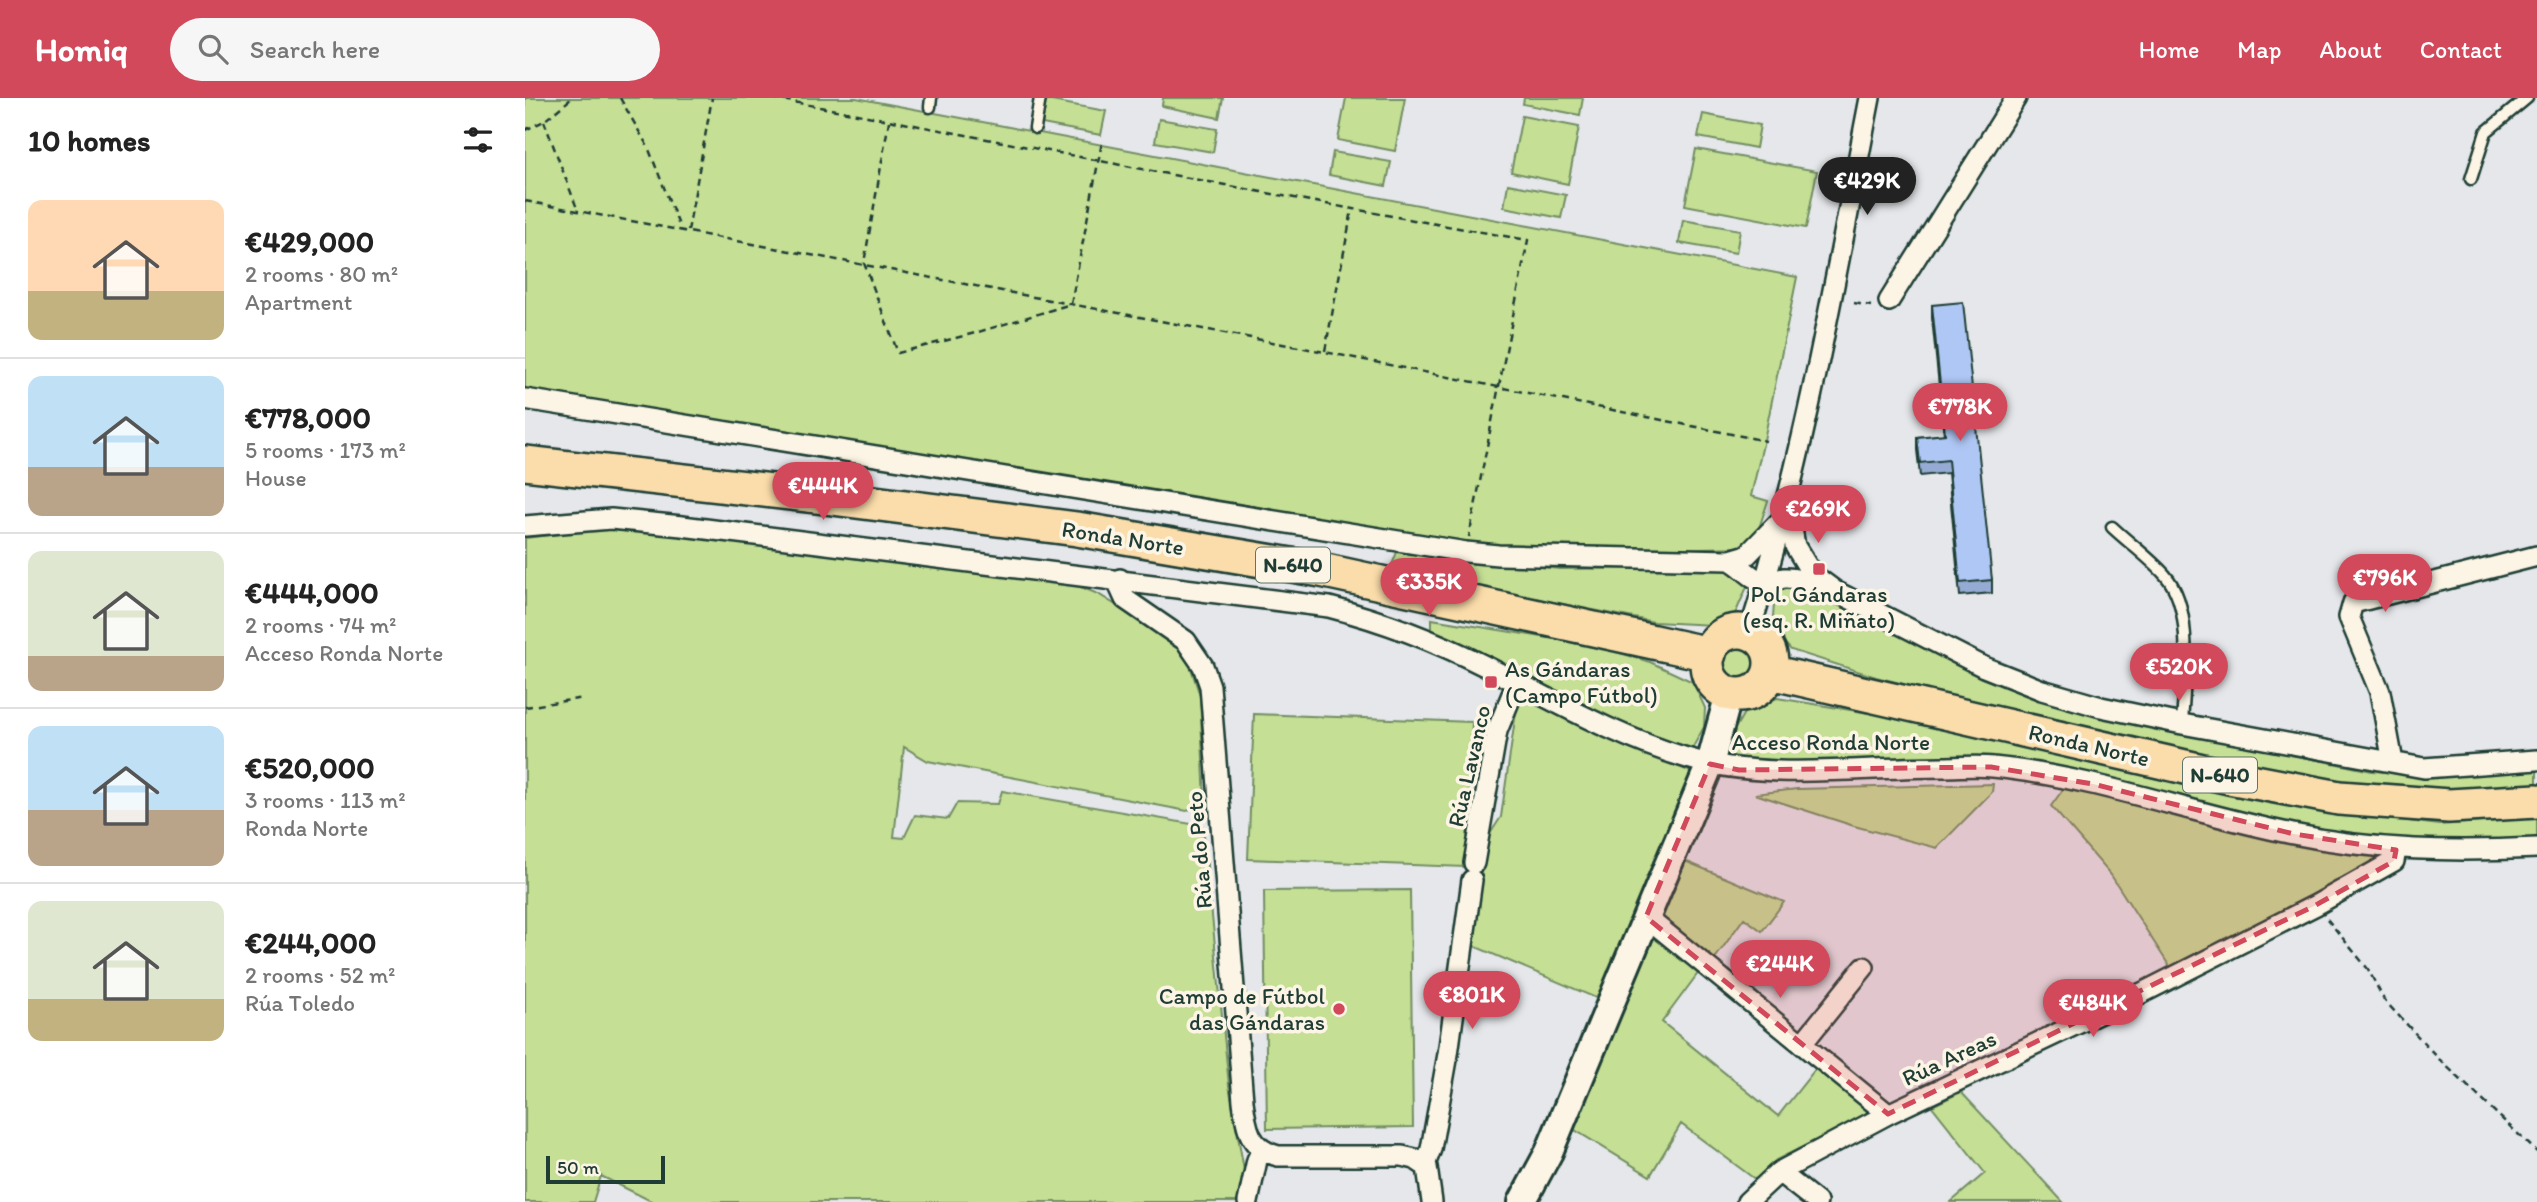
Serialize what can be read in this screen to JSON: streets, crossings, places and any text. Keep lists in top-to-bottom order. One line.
{"streets":{"highway":["Ronda Norte","N-640"],"street":["Acceso Ronda Norte","Rúa Lavanco","Rúa do Peto","Rúa Areas"]},"crossings":[["Acceso Ronda Norte","Rúa Lavanco"],["Acceso Ronda Norte","Rúa do Peto"],["Acceso Ronda Norte","Rúa Areas"]],"places":{"transit":["Pol. Gándaras (esq. R. Miñato)","As Gándaras (Campo Fútbol)"],"other":["Campo de Fútbol das Gándaras"]},"scale_bar":"50 m","page":{"header":"Homiq","search":"Search here","nav":["Home","Map","About","Contact"],"heading":"10 homes","price":["€429K","€778K","€444K","€269K","€796K","€335K","€520K","€244K","€801K","€484K"],"list":[{"name":"€429,000","note":"2 rooms · 80 m² · Apartment"},{"name":"€778,000","note":"5 rooms · 173 m² · House"},{"name":"€444,000","note":"2 rooms · 74 m² · Acceso Ronda Norte"},{"name":"€520,000","note":"3 rooms · 113 m² · Ronda Norte"},{"name":"€244,000","note":"2 rooms · 52 m² · Rúa Toledo"}],"scale":"50 m"}}
